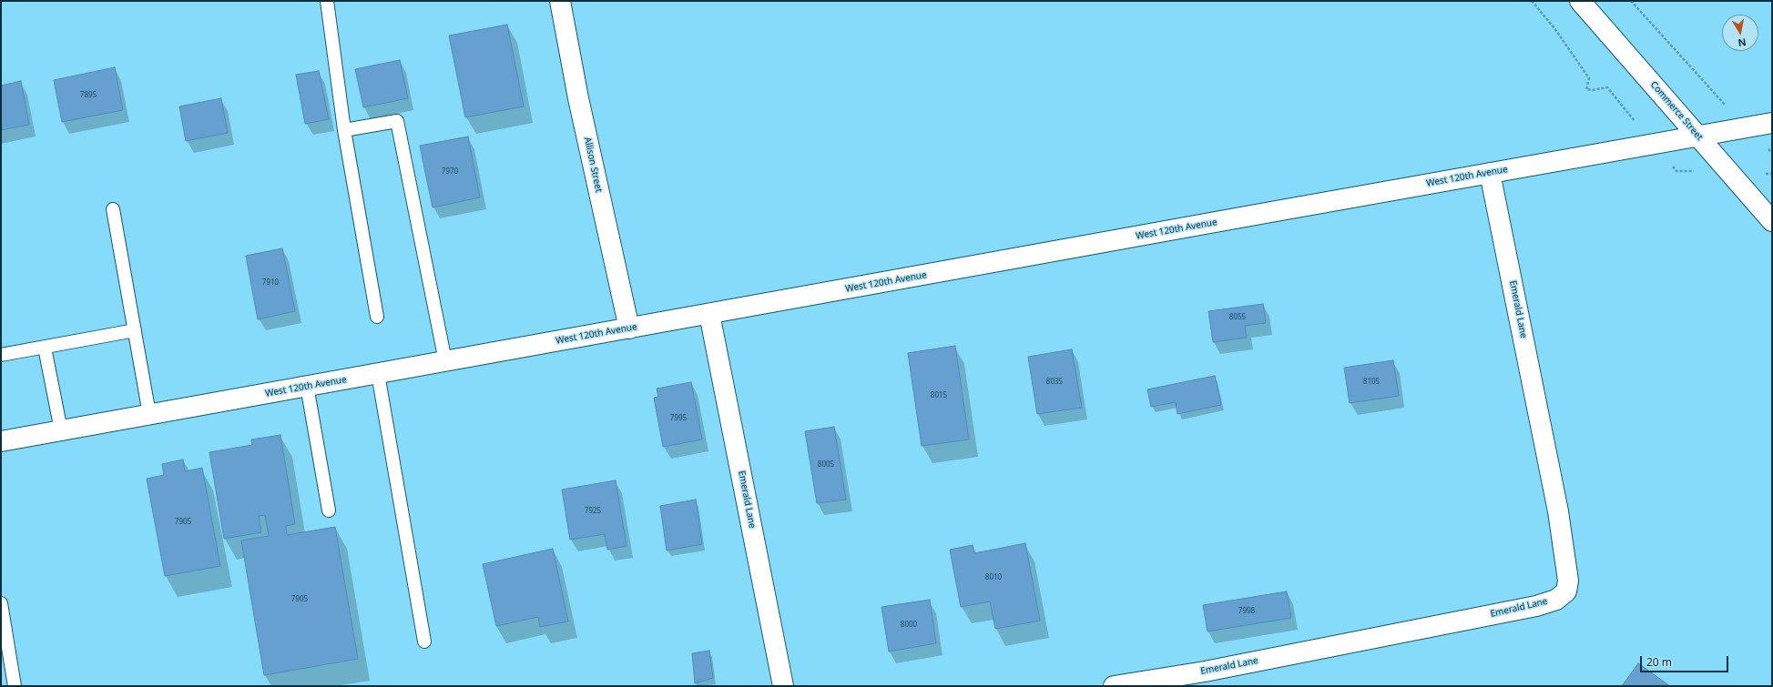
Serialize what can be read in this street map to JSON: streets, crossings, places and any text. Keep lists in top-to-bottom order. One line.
{"streets":{"street":["Commerce Street","Allison Street","West 120th Avenue","Emerald Lane"]},"crossings":[["Commerce Street","West 120th Avenue"],["Allison Street","West 120th Avenue"],["West 120th Avenue","Emerald Lane"]],"house_numbers":["7895","7970","7910","8055","8035","8105","8015","7995","8005","7925","7905","8010","7905","7998","8000"],"scale_bar":"20 m","north":"bottom"}
